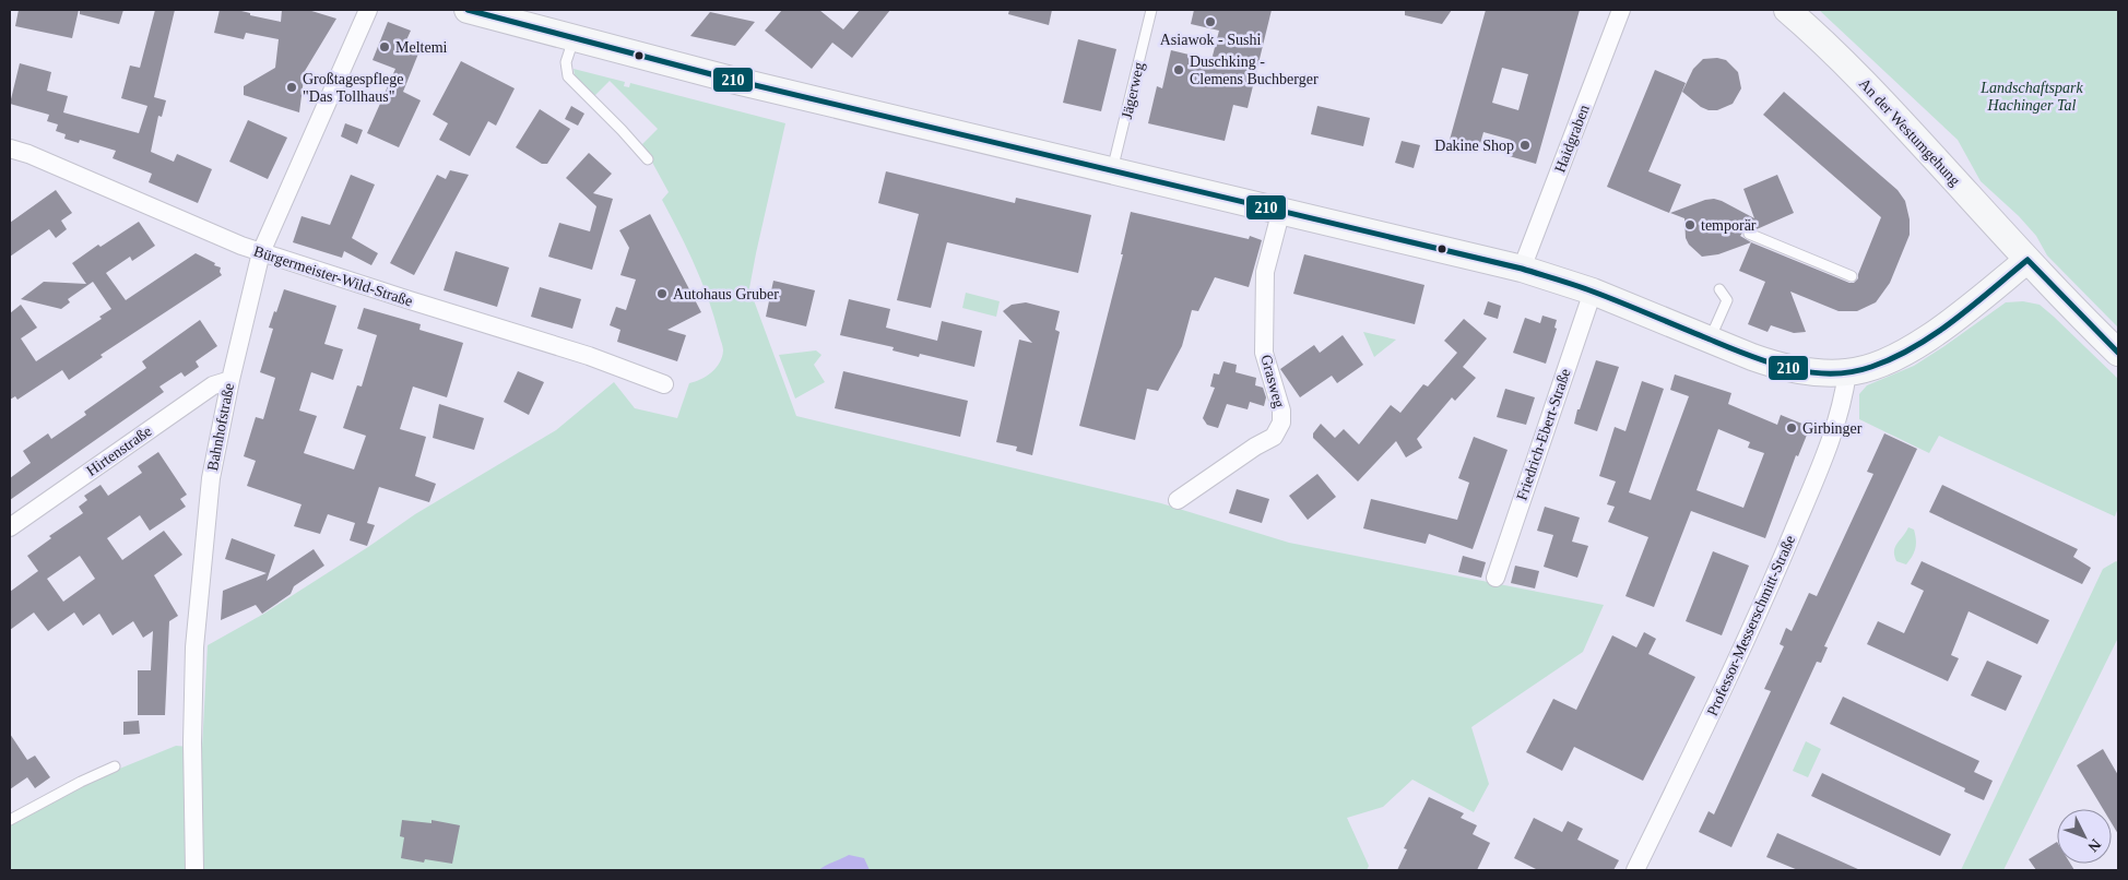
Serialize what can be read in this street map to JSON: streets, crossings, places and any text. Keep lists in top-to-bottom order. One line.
{"streets":{"main road":["An der Westumgehung"],"street":["Haidgraben","Bürgermeister-Wild-Straße","Grasweg","Bahnhofstraße","Friedrich-Ebert-Straße","Hirtenstraße","Professor-Messerschmitt-Straße"],"lane":["Jägerweg"]},"crossings":[["Bürgermeister-Wild-Straße","Bahnhofstraße"],["Bahnhofstraße","Hirtenstraße"]],"parks":["Landschaftspark Hachinger Tal"],"places":["Asiawok - Sushi","Meltemi","Duschking - Clemens Buchberger","Großtagespflege \"Das Tollhaus\"","Dakine Shop","temporär","Autohaus Gruber","Girbinger"],"lines":["transit line 210"],"north":"bottom right"}
